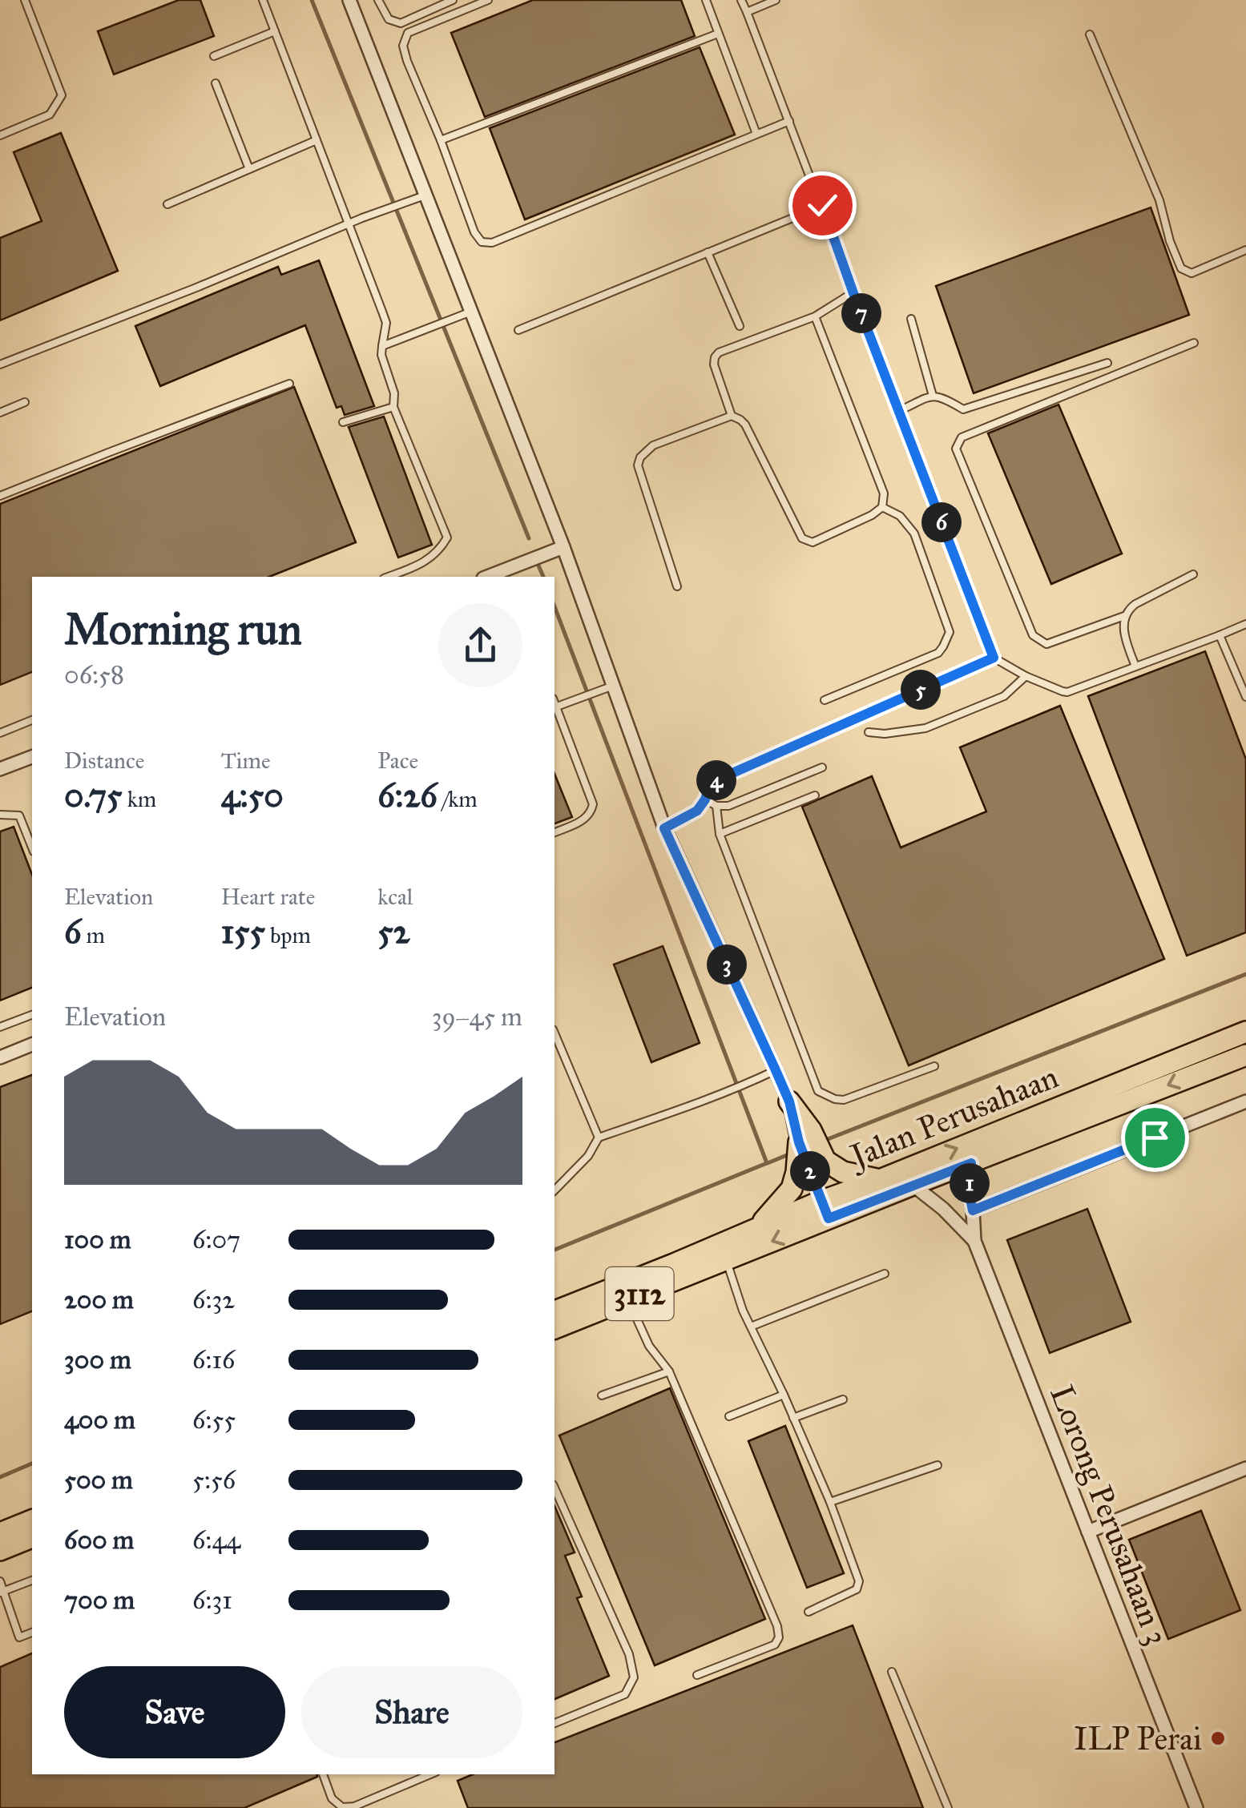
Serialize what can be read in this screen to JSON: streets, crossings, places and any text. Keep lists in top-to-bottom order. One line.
{"streets":{"main road":["Jalan Perusahaan","3112"],"street":["Lorong Perusahaan 3"]},"crossings":[["Jalan Perusahaan","Lorong Perusahaan 3"]],"places":["ILP Perai"],"page":{"pins":["7","6","5","4","3","2","1"],"heading":["Morning run","06:58"],"stats":[["Distance","0.75 km"],["Time","4:50"],["Pace","6:26 /km"],["Elevation","6 m"],["Heart rate","155 bpm"],["kcal","52"]],"chart":["Elevation","39–45 m"],"list":[{"name":"100 m","note":"6:07"},{"name":"200 m","note":"6:32"},{"name":"300 m","note":"6:16"},{"name":"400 m","note":"6:55"},{"name":"500 m","note":"5:56"},{"name":"600 m","note":"6:44"},{"name":"700 m","note":"6:31"}],"buttons":["Save","Share"]}}
